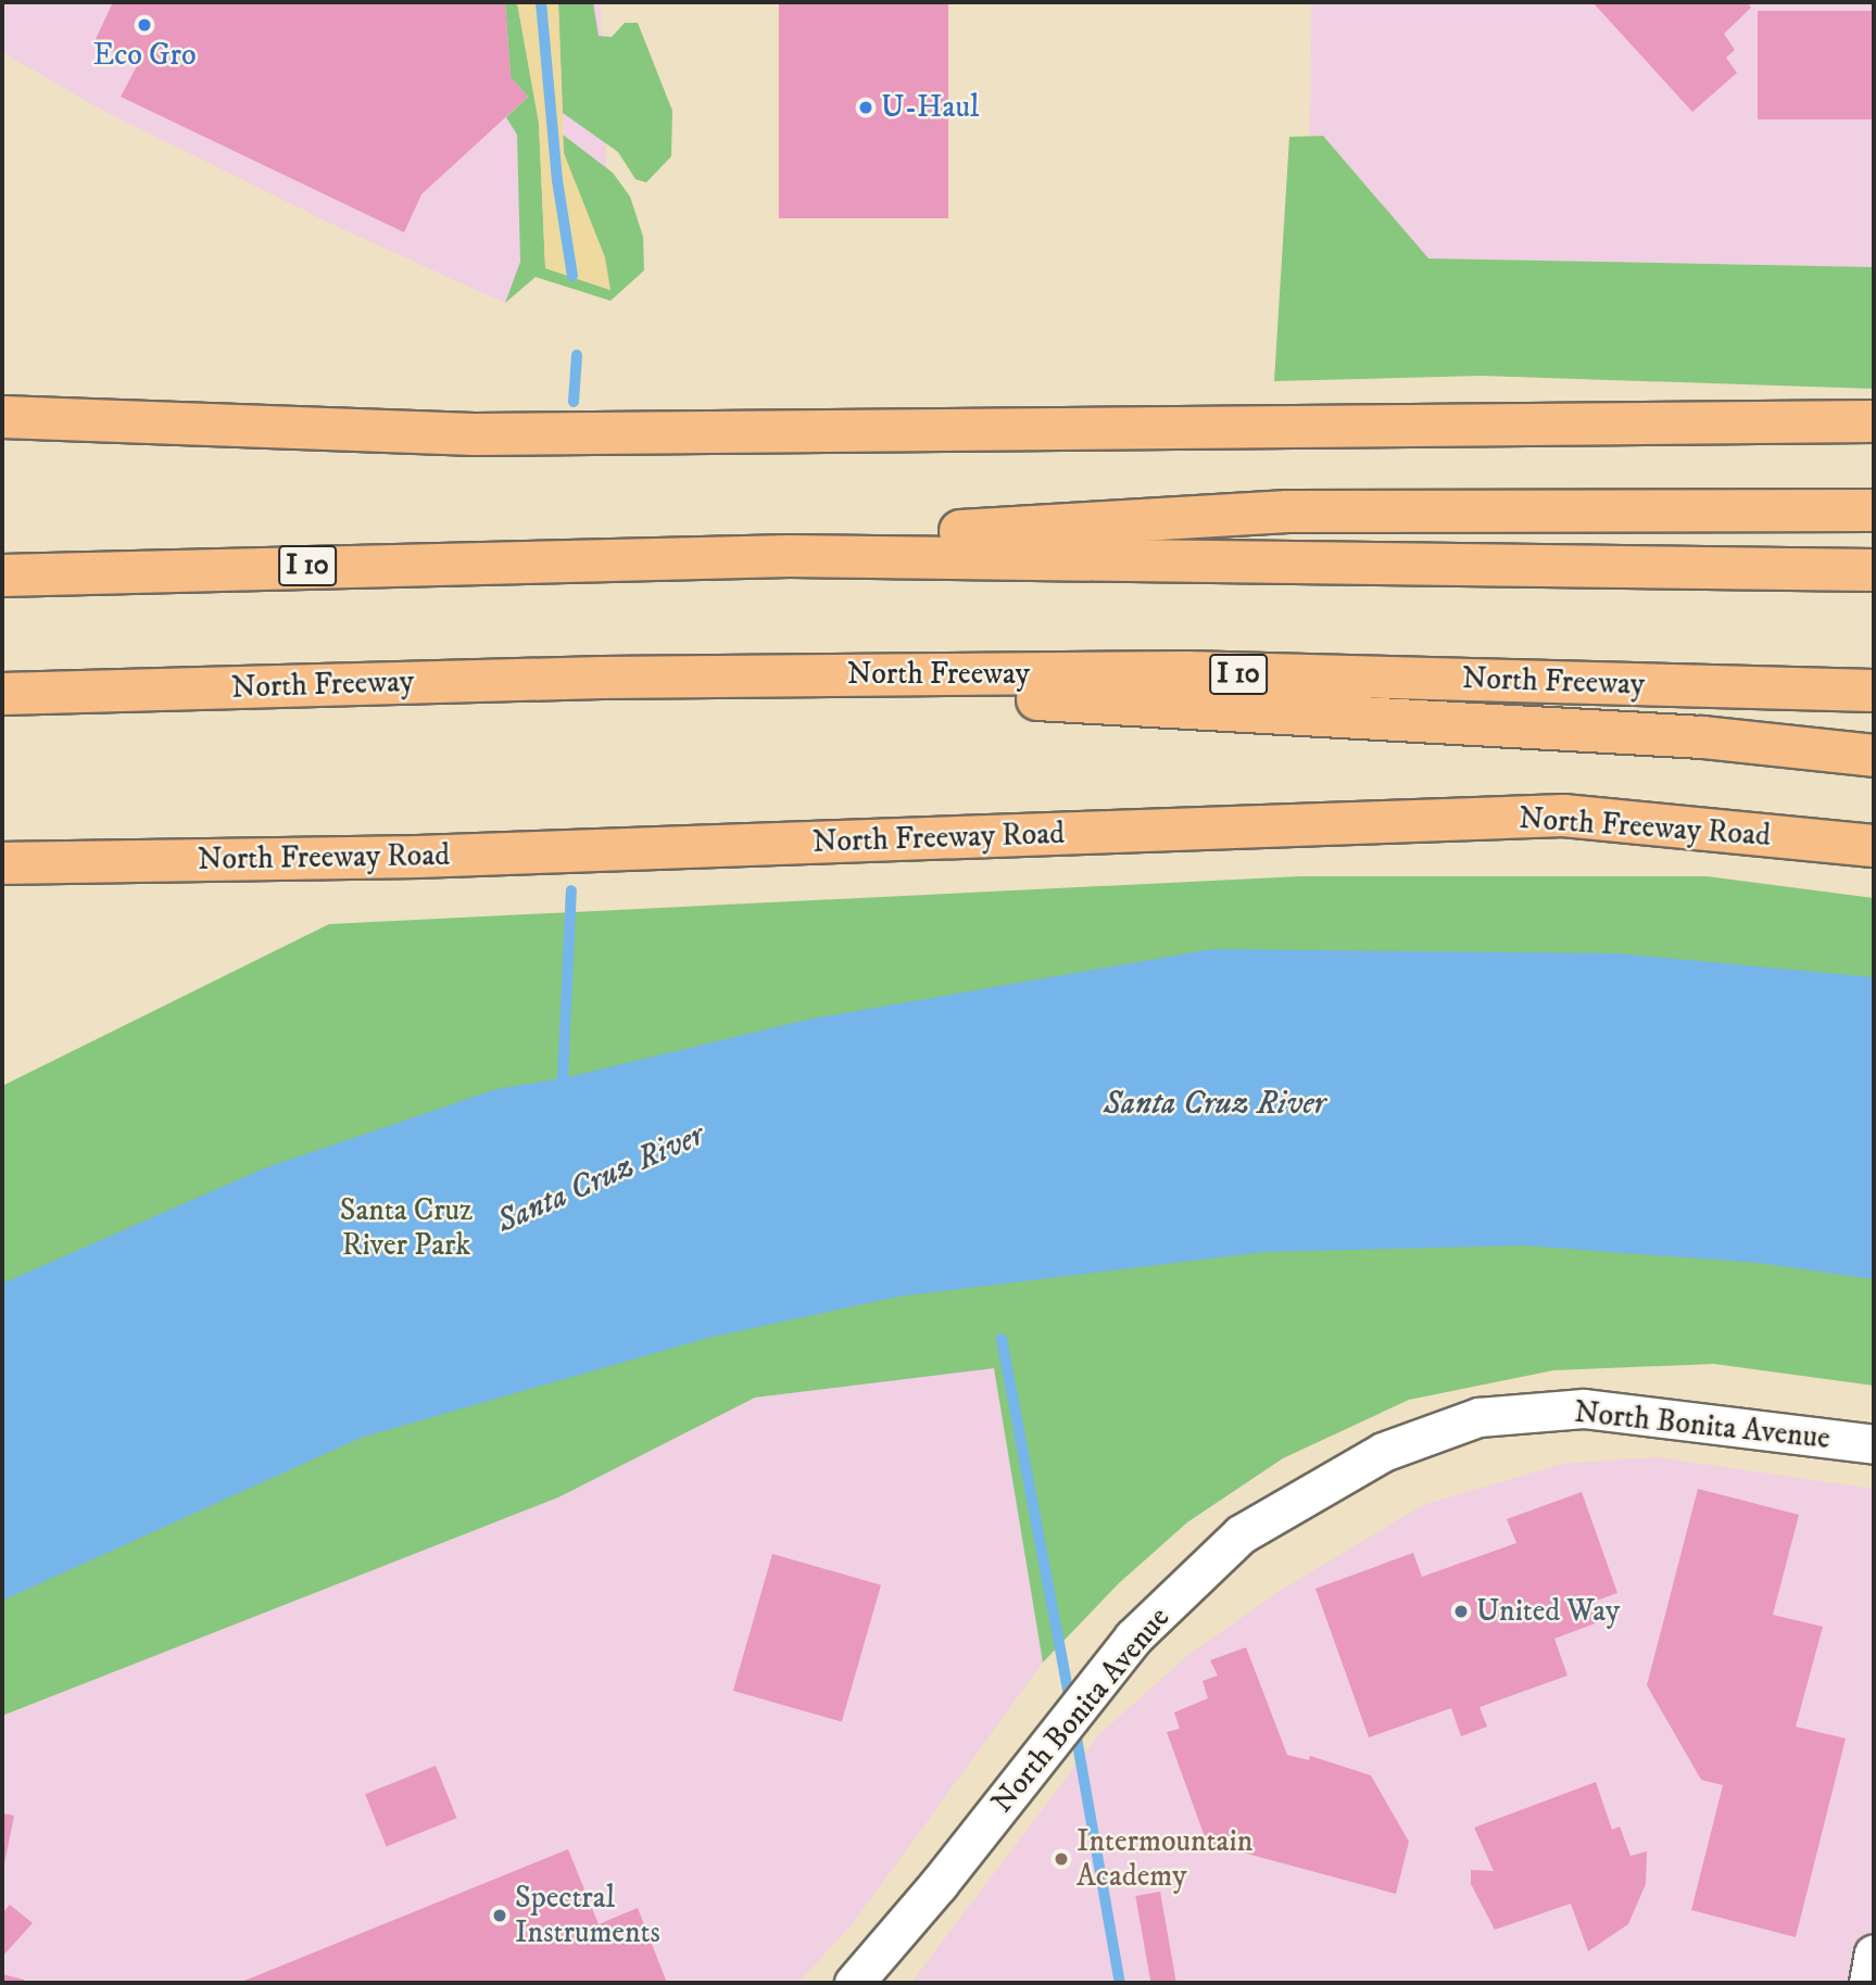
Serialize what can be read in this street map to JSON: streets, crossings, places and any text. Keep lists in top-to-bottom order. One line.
{"streets":{"main road":["I 10","North Freeway","North Freeway Road"],"street":["North Bonita Avenue"]},"water":["Santa Cruz River"],"parks":["Santa Cruz River Park"],"places":["Eco Gro","U-Haul","United Way","Intermountain Academy","Spectral Instruments"]}
